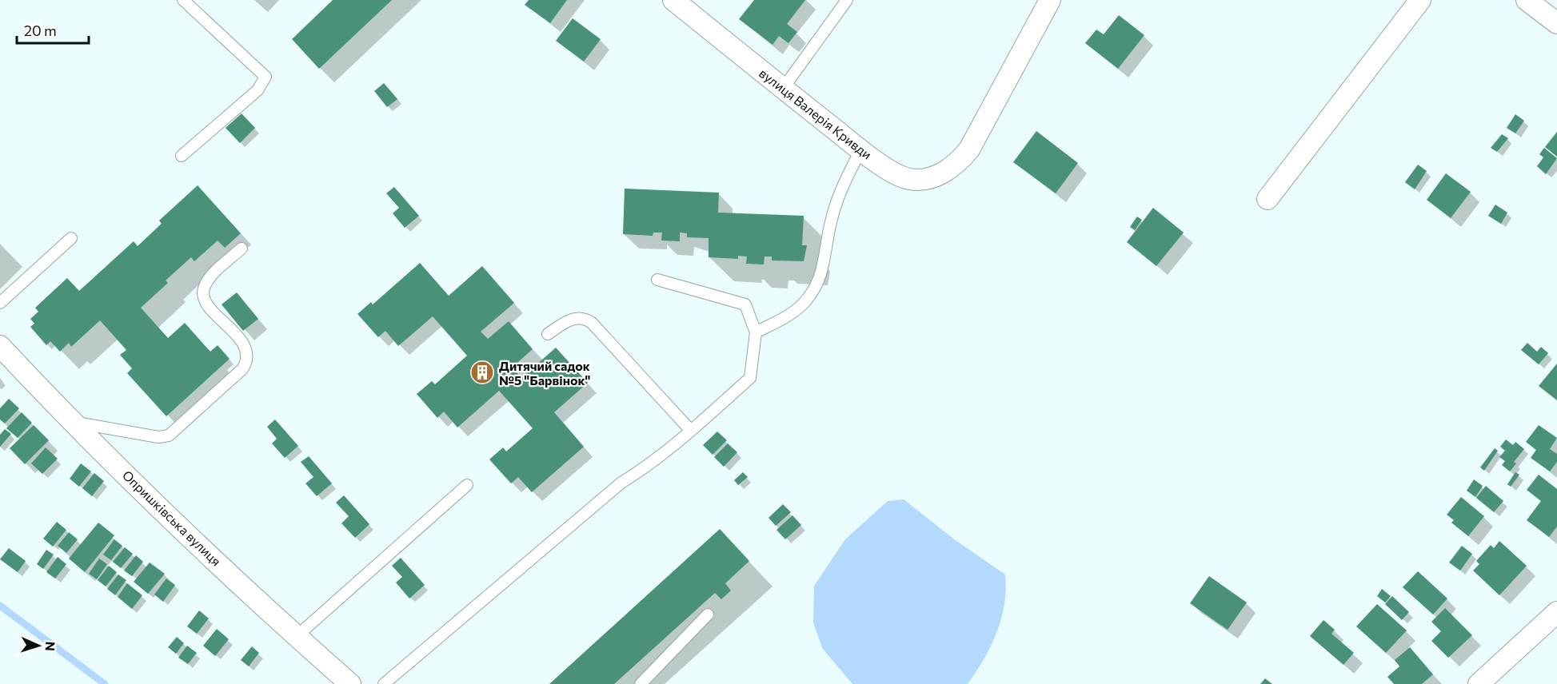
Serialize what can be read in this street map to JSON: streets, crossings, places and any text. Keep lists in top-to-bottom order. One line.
{"streets":{"street":["вулиця Валерія Кривди","Опришківська вулиця"]},"places":{"building":["Дитячий садок №5 \"Барвінок\""]},"scale_bar":"20 m","north":"right"}
